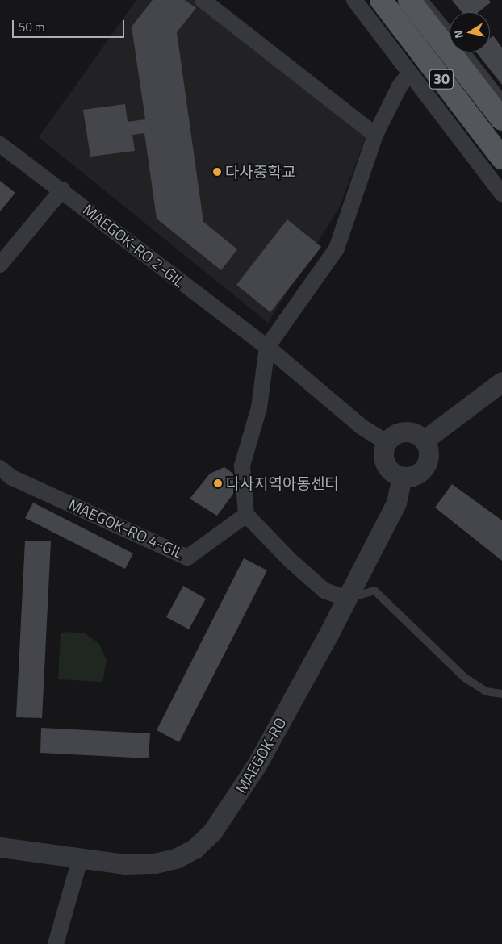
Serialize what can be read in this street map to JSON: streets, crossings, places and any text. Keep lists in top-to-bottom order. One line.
{"streets":{"main road":["30"],"street":["MAEGOK-RO 2-GIL","MAEGOK-RO 4-GIL","MAEGOK-RO"]},"crossings":[["MAEGOK-RO 2-GIL","MAEGOK-RO"]],"places":["다사중학교","다사지역아동센터"],"scale_bar":"50 m","north":"left"}
